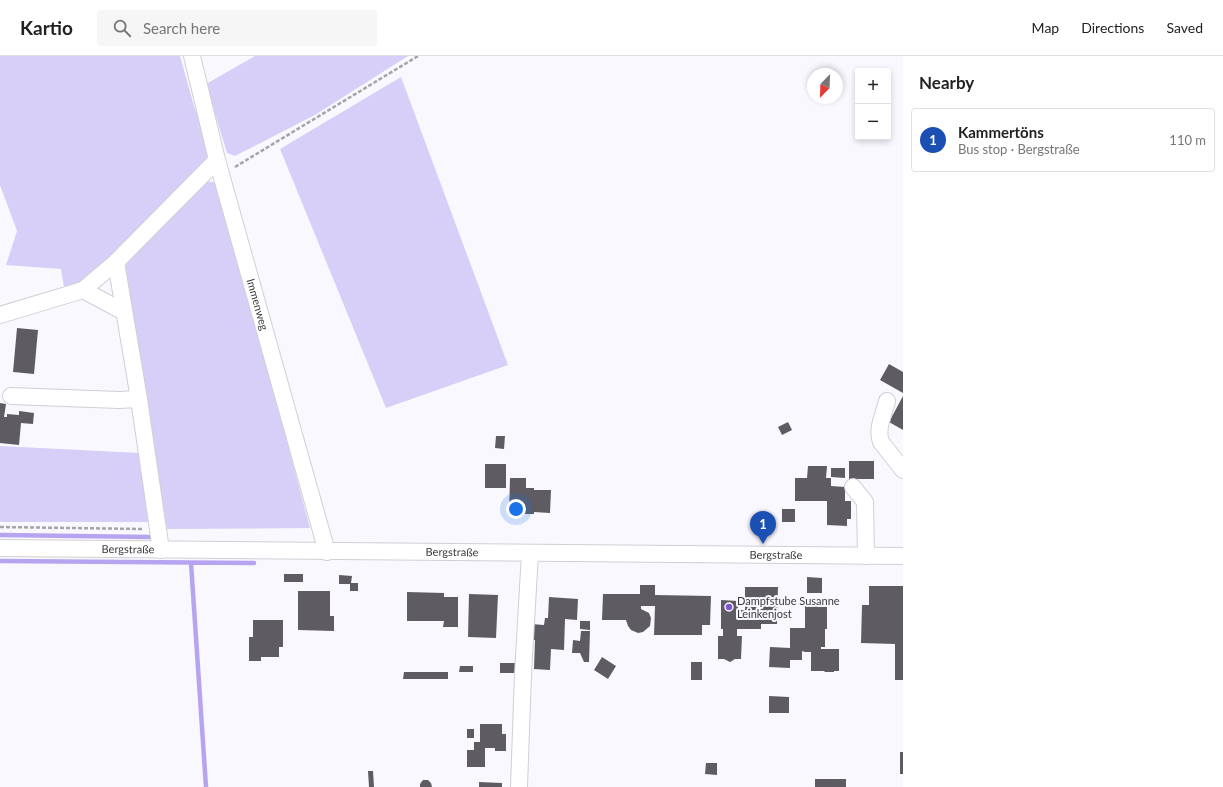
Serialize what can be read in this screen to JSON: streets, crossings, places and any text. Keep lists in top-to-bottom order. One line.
{"streets":{"street":["Immenweg","Bergstraße"]},"crossings":[["Immenweg","Bergstraße"]],"places":["Dampfstube Susanne Leinkenjost"],"north":"bottom left","page":{"header":"Kartio","search":"Search here","nav":["Map","Directions","Saved"],"heading":"Nearby","map_buttons":["+","−"],"list":[{"mark":"1","name":"Kammertöns","note":"Bus stop · Bergstraße","value":"110 m"}],"pins":"1"}}
